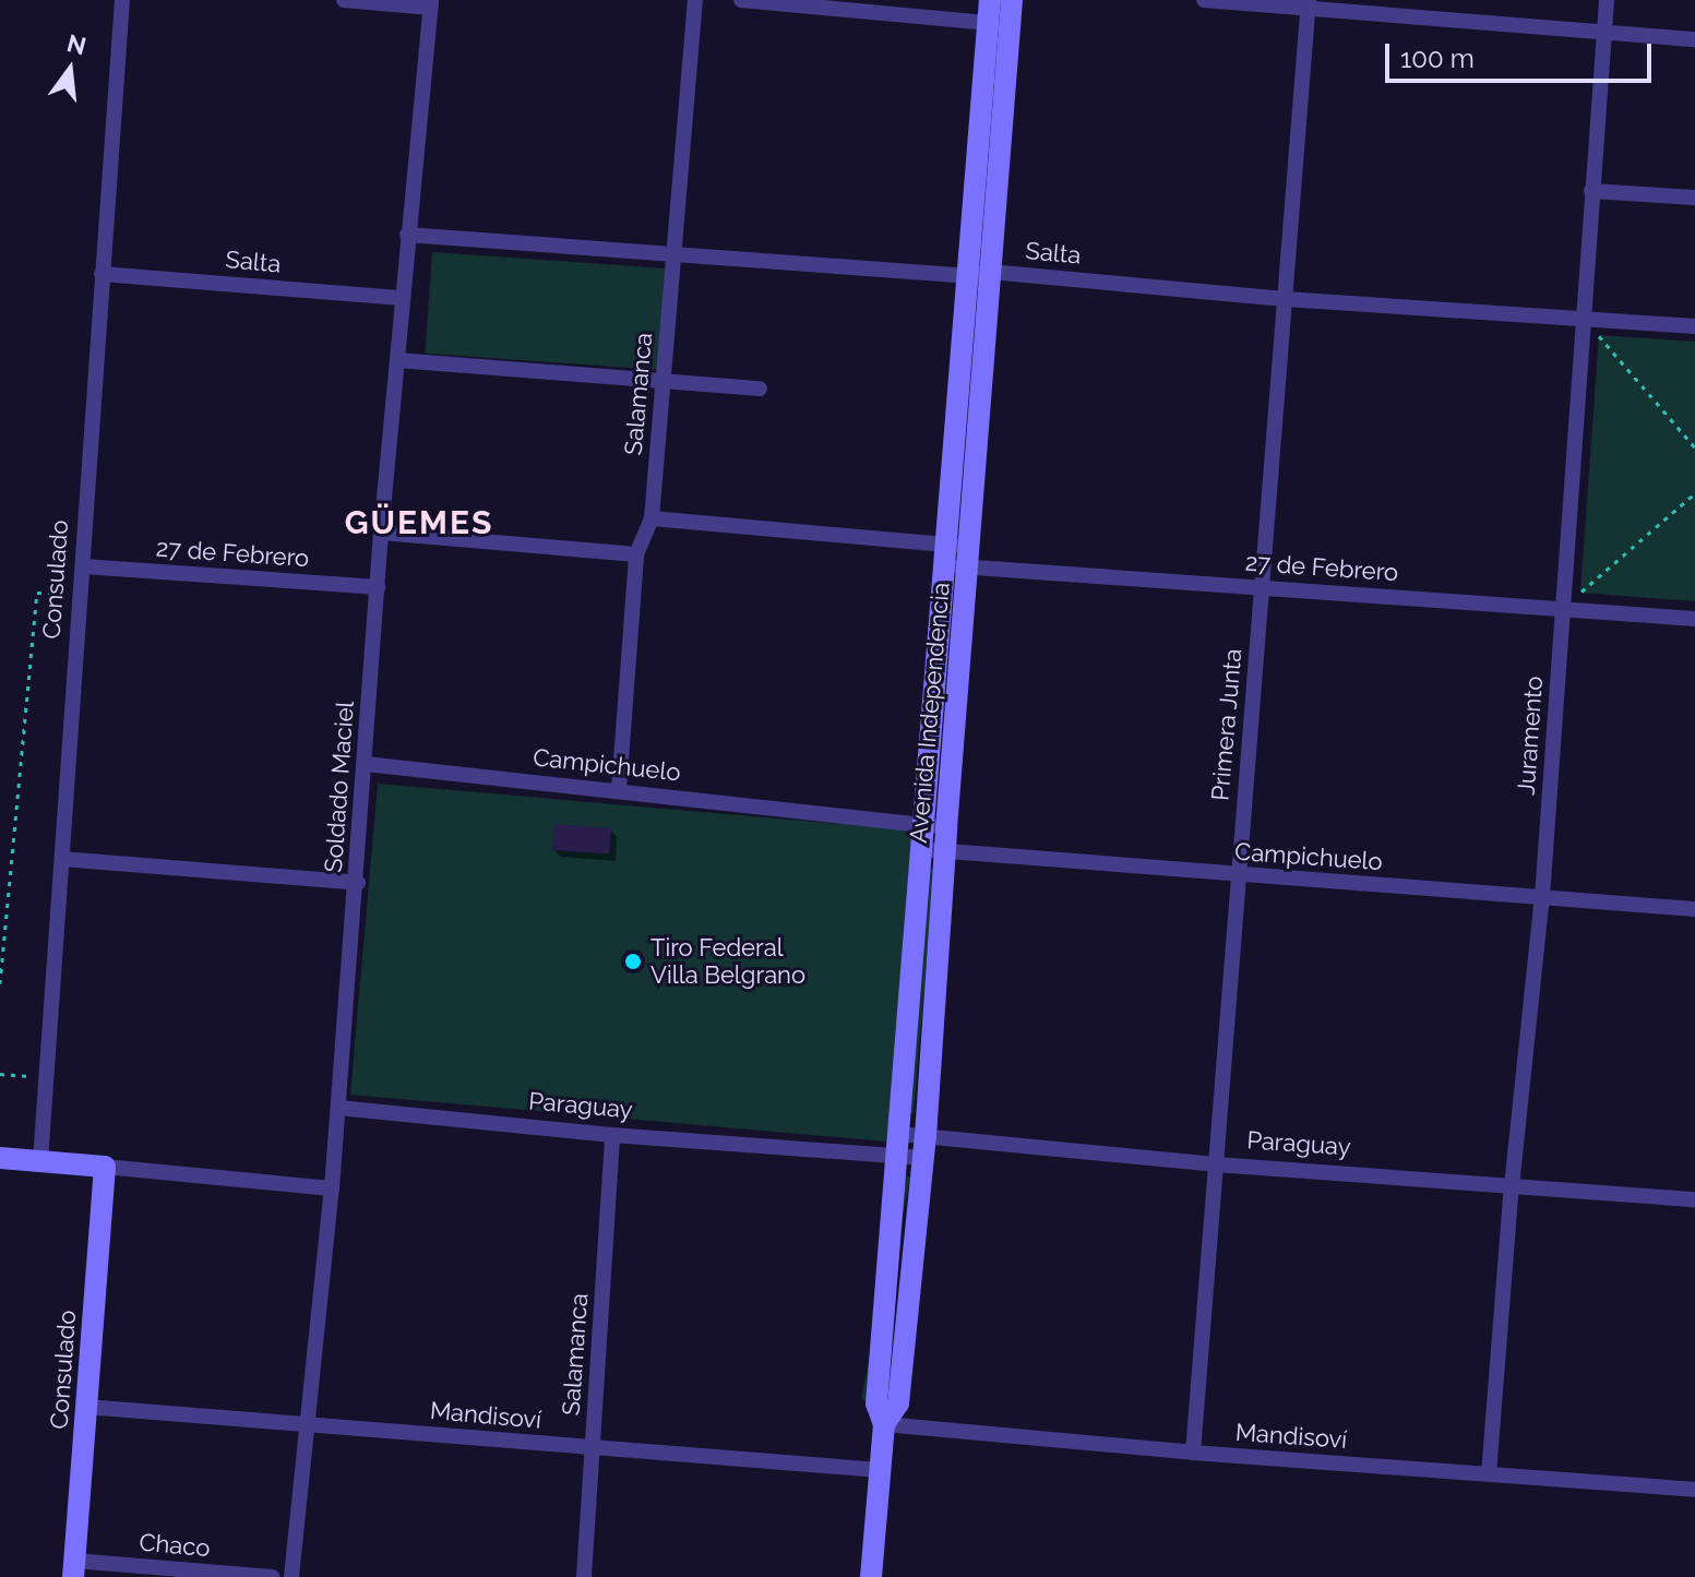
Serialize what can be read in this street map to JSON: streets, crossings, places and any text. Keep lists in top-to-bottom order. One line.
{"streets":{"street":["Salta","Salamanca","27 de Febrero","Consulado","Avenida Independencia","Primera Junta","Juramento","Campichuelo","Soldado Maciel","Paraguay","Mandisoví","Chaco"]},"crossings":[["Salta","Salamanca"],["Salta","Consulado"],["Salta","Avenida Independencia"],["Salta","Primera Junta"],["Salta","Juramento"],["Salta","Soldado Maciel"],["Salamanca","27 de Febrero"],["Salamanca","Campichuelo"],["Salamanca","Paraguay"],["Salamanca","Mandisoví"],["27 de Febrero","Consulado"],["27 de Febrero","Avenida Independencia"],["27 de Febrero","Primera Junta"],["27 de Febrero","Juramento"],["27 de Febrero","Soldado Maciel"],["Consulado","Mandisoví"],["Consulado","Chaco"],["Avenida Independencia","Campichuelo"],["Avenida Independencia","Paraguay"],["Avenida Independencia","Mandisoví"],["Primera Junta","Campichuelo"],["Primera Junta","Paraguay"],["Primera Junta","Mandisoví"],["Juramento","Campichuelo"],["Juramento","Paraguay"],["Juramento","Mandisoví"],["Campichuelo","Soldado Maciel"],["Soldado Maciel","Paraguay"],["Soldado Maciel","Mandisoví"]],"districts":["GÜEMES"],"places":["Tiro Federal Villa Belgrano"],"scale_bar":"100 m","north":"top"}
